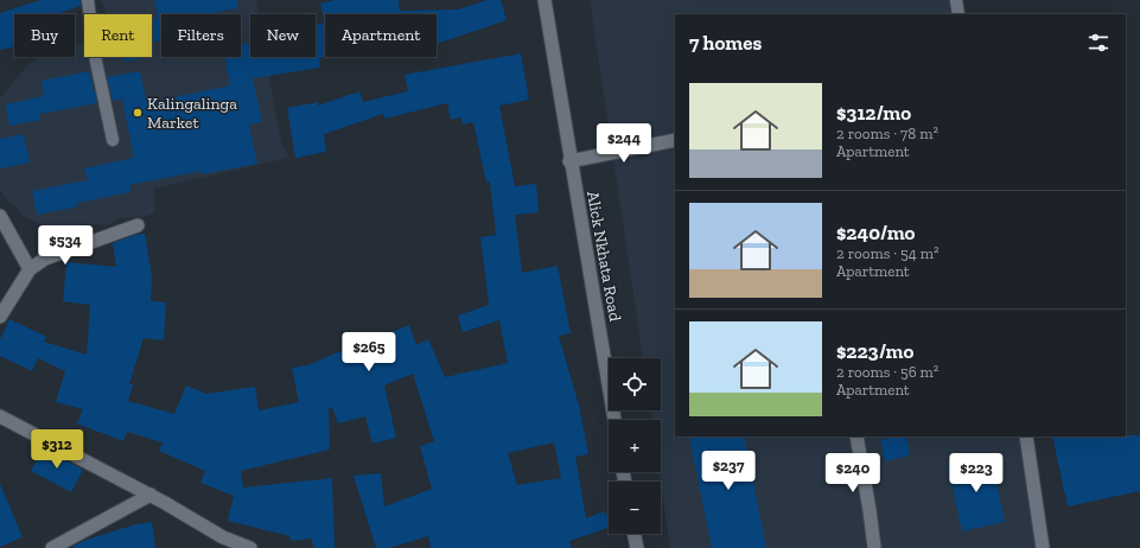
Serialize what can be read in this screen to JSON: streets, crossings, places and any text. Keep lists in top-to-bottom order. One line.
{"streets":{"street":["Alick Nkhata Road"]},"places":["Kalingalinga Market"],"page":{"chip":["Buy","Rent","Filters","New","Apartment"],"heading":"7 homes","list":[{"name":"$312/mo","note":"2 rooms · 78 m² · Apartment"},{"name":"$240/mo","note":"2 rooms · 54 m² · Apartment"},{"name":"$223/mo","note":"2 rooms · 56 m² · Apartment"}],"price":["$244","$534","$265","$312","$237","$240","$223"],"map_buttons":["+","−"]}}
